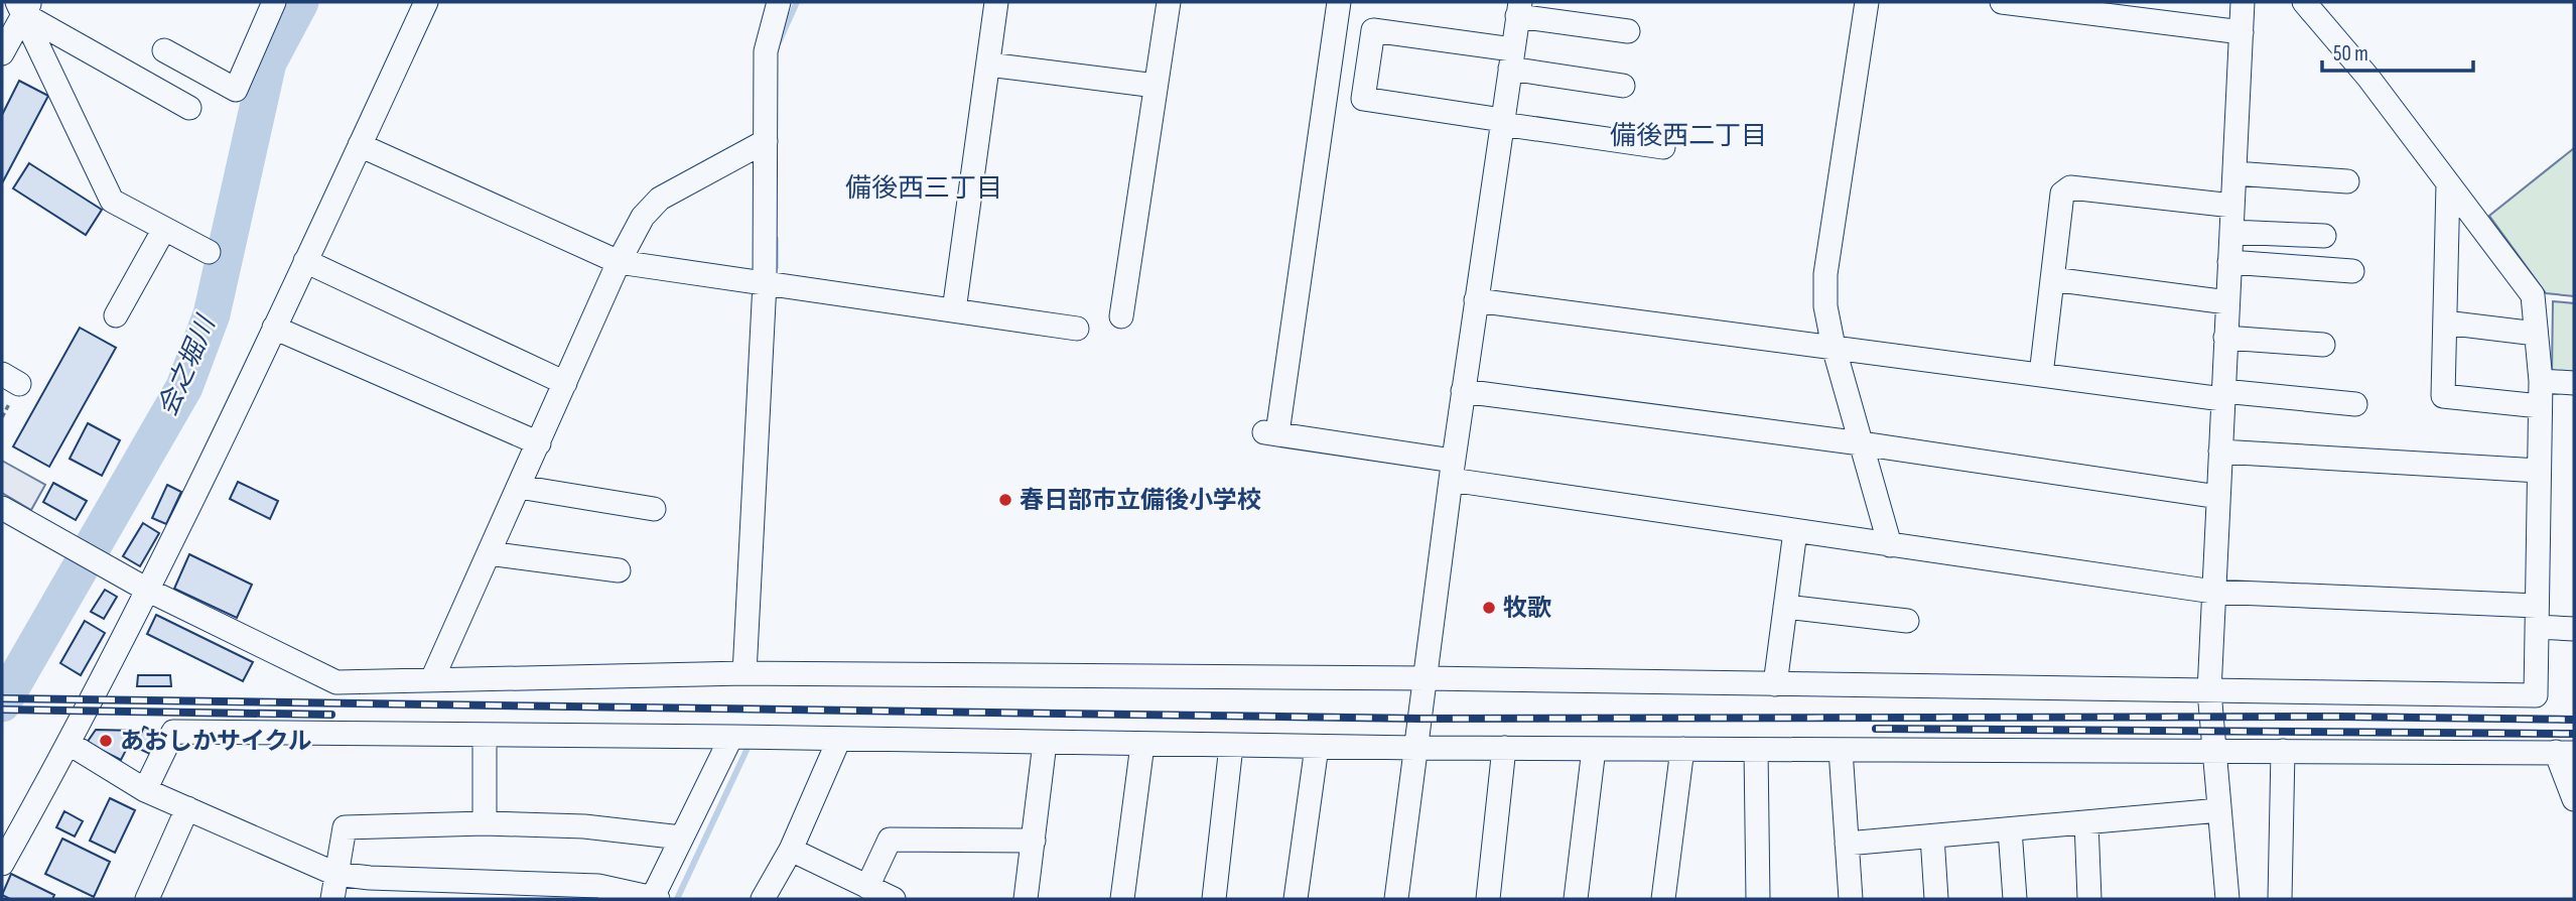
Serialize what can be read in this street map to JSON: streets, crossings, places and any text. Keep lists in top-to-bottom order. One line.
{"districts":["備後西二丁目","備後西三丁目"],"water":["会之堀川"],"places":["春日部市立備後小学校","牧歌","あおしかサイクル"],"scale_bar":"50 m"}
